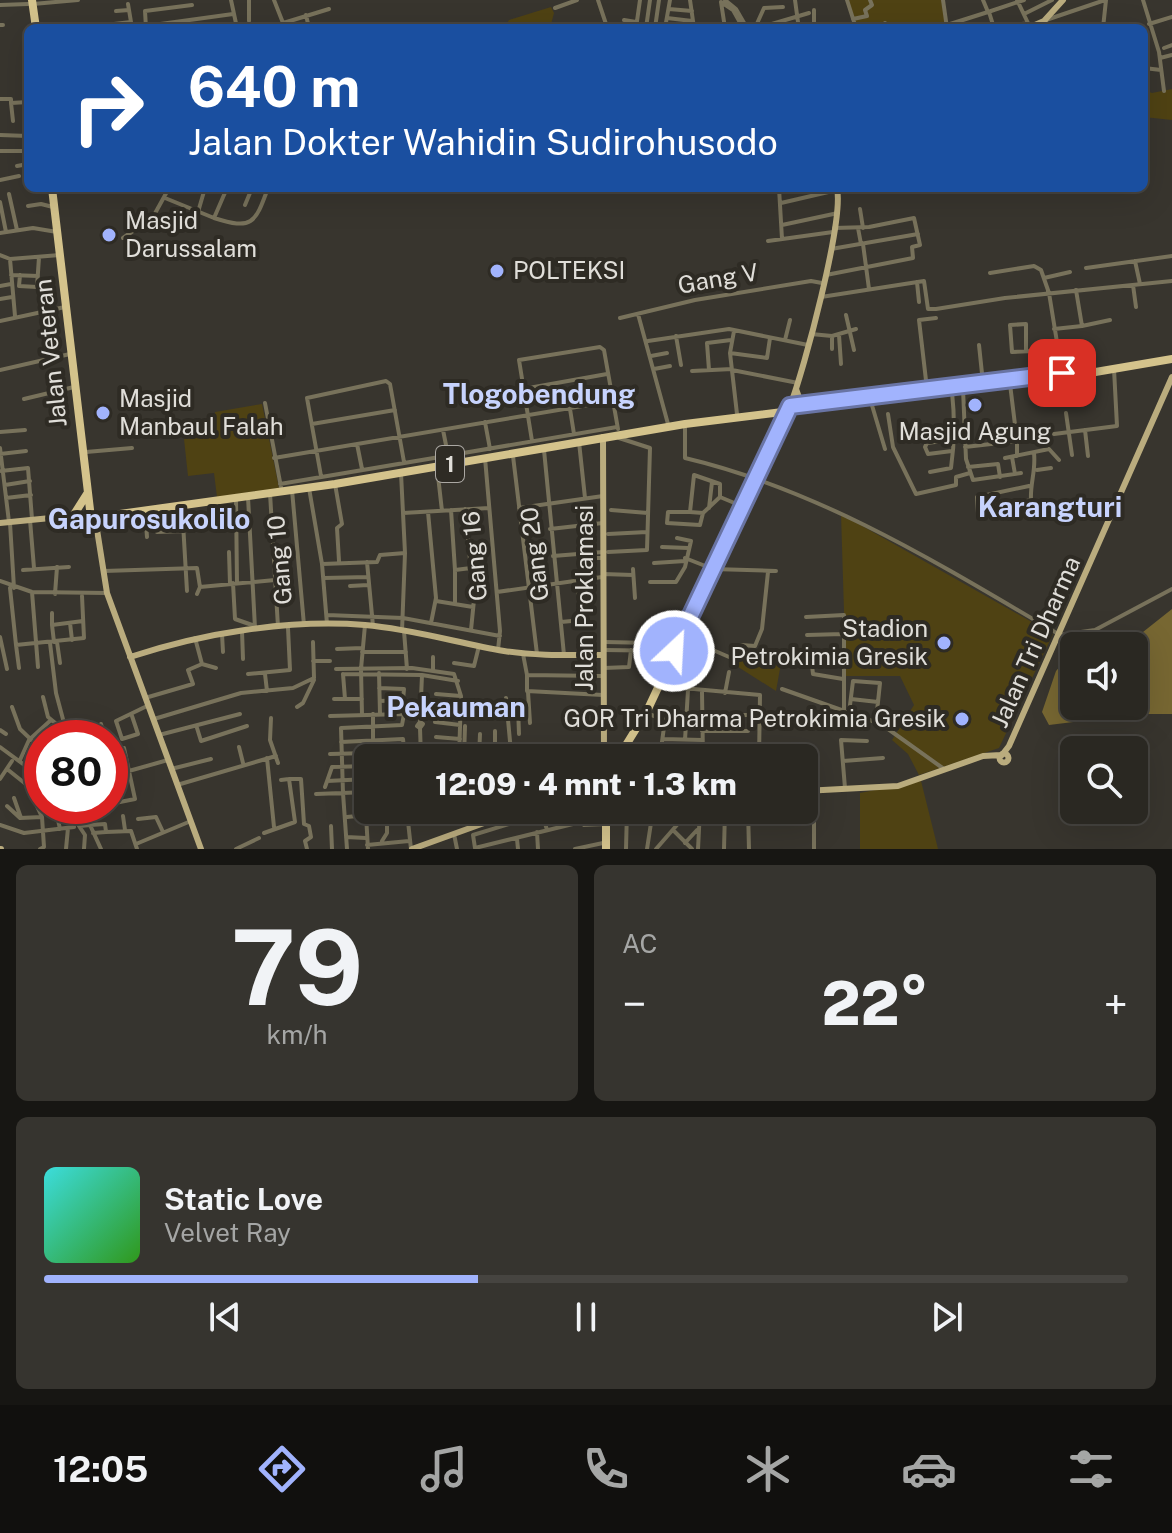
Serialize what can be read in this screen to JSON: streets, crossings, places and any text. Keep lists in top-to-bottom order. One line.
{"streets":{"highway":["Jalan Veteran","1"],"main road":["Jalan Proklamasi","Jalan Tri Dharma"],"street":["Gang V","Gang 20","Gang 16","Gang 10"]},"crossings":[["Jalan Veteran","1"],["1","Gang 20"],["1","Gang 16"],["1","Gang 10"],["1","Jalan Proklamasi"]],"districts":["Tlogobendung","Karangturi","Gapurosukolilo","Pekauman"],"places":["Masjid Darussalam","POLTEKSI","Masjid Agung","Masjid Manbaul Falah","Stadion Petrokimia Gresik","GOR Tri Dharma Petrokimia Gresik"],"page":{"turn":["640 m","Jalan Dokter Wahidin Sudirohusodo"],"limit":"80","trip":"12:09 · 4 mnt · 1.3 km","tile":[["79","km/h"],"AC"],"heat":["−","22°","+"],"song":["Static Love","Velvet Ray"],"tabs":"12:05"}}
